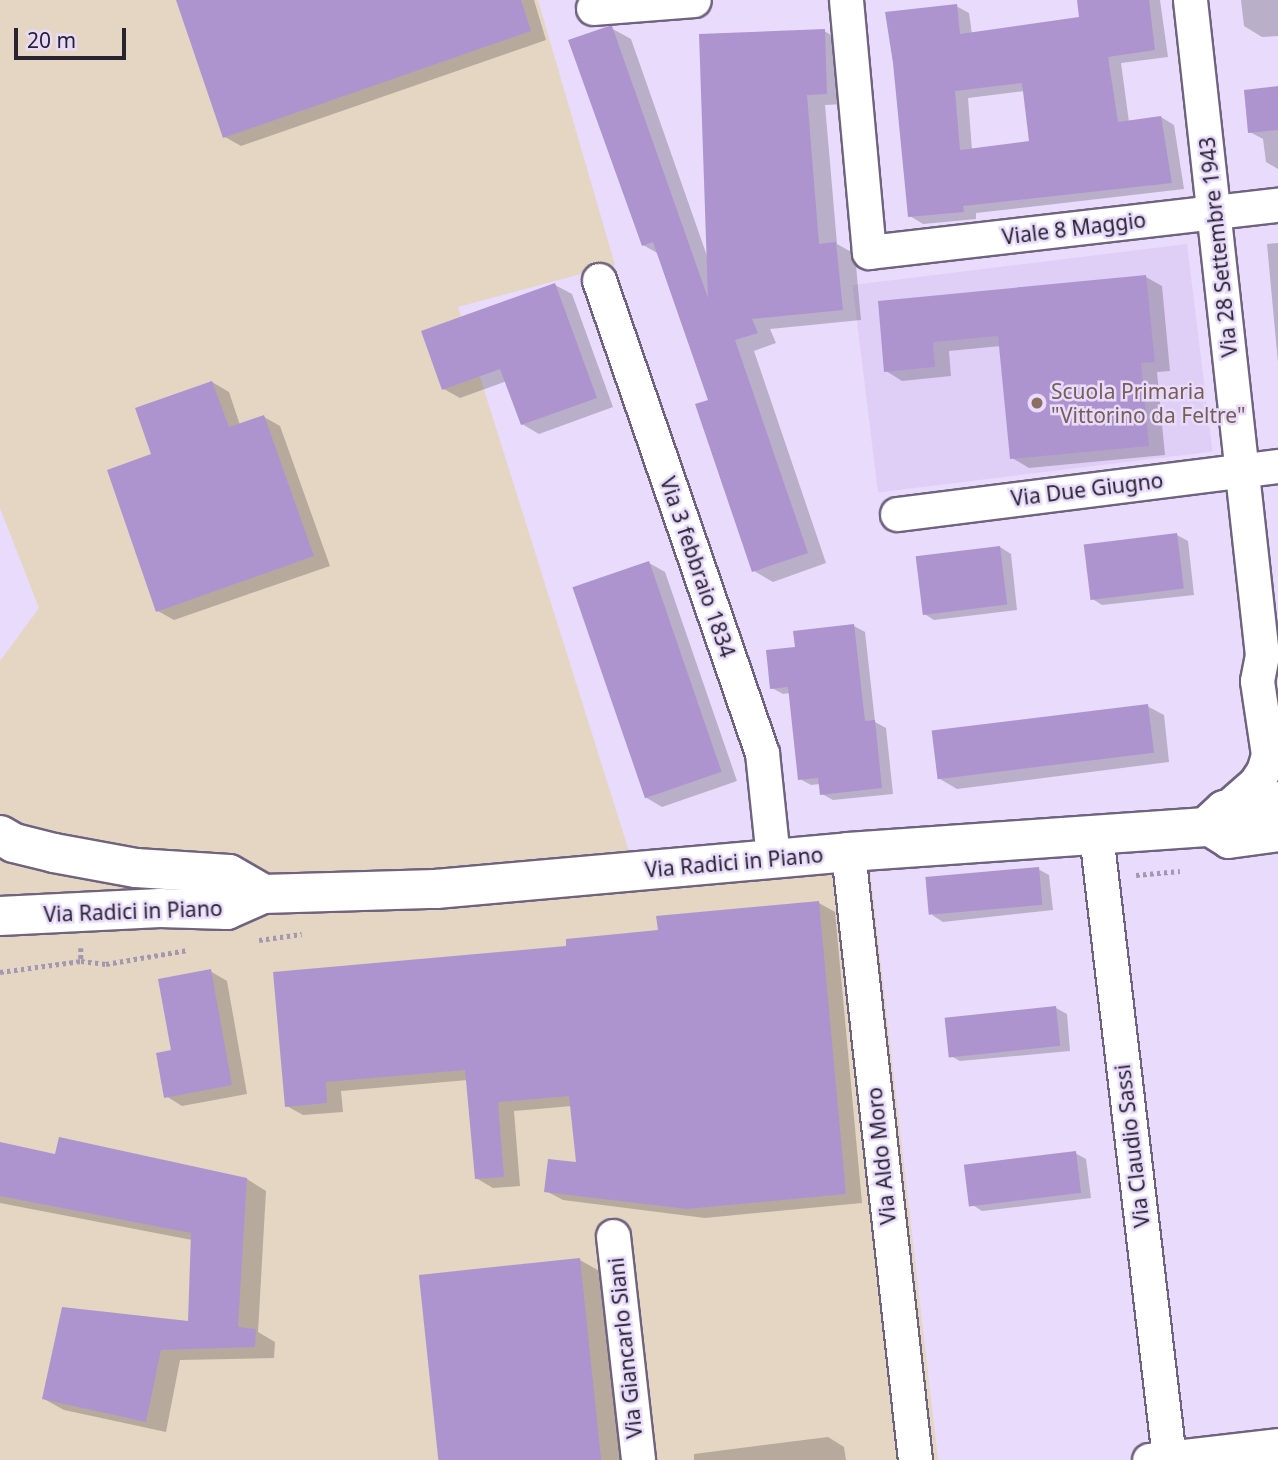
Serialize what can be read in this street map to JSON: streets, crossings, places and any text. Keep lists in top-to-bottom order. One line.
{"streets":{"street":["Viale 8 Maggio","Via 28 Settembre 1943","Via Due Giugno","Via 3 febbraio 1834","Via Radici in Piano","Via Claudio Sassi","Via Aldo Moro","Via Giancarlo Siani"]},"crossings":[["Viale 8 Maggio","Via 28 Settembre 1943"],["Via 28 Settembre 1943","Via Due Giugno"],["Via 28 Settembre 1943","Via Radici in Piano"],["Via 3 febbraio 1834","Via Radici in Piano"],["Via Radici in Piano","Via Claudio Sassi"],["Via Radici in Piano","Via Aldo Moro"]],"places":["Scuola Primaria \"Vittorino da Feltre\""],"scale_bar":"20 m"}
